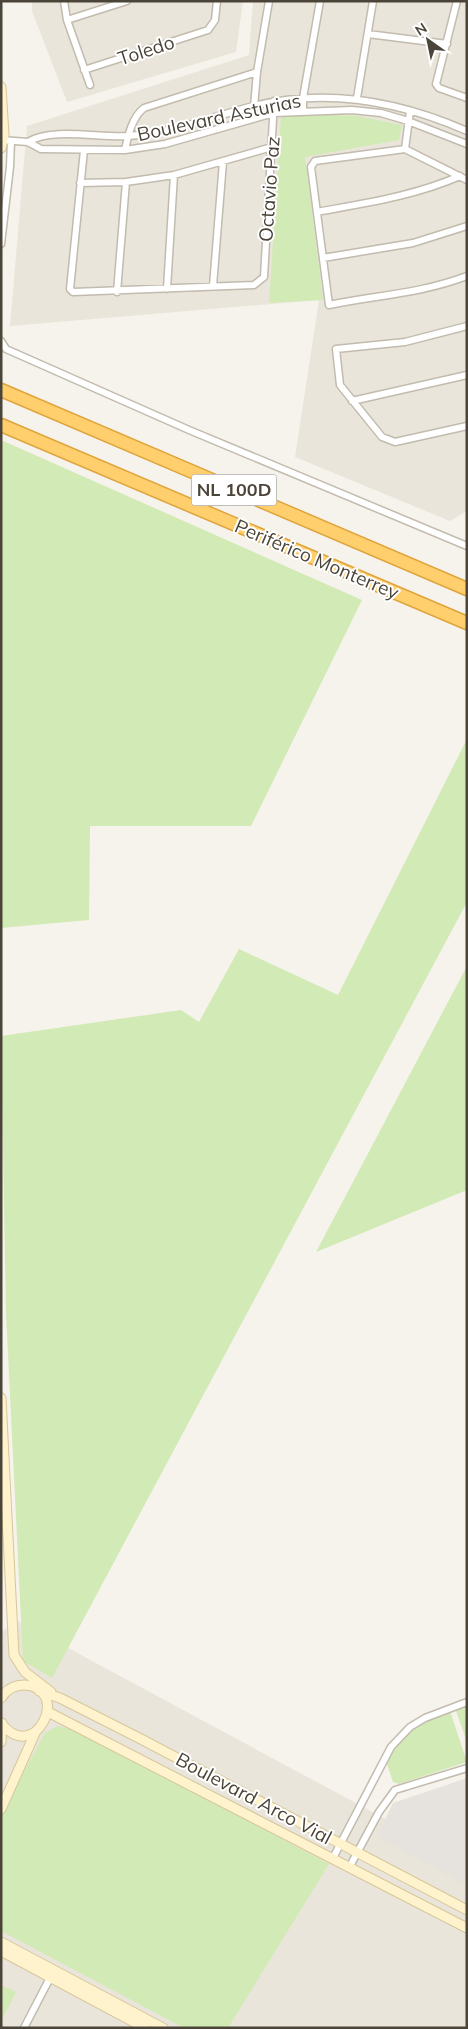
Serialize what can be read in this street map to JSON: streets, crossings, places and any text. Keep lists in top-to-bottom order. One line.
{"streets":{"highway":["NL 100D","Periférico Monterrey"],"street":["Toledo","Boulevard Asturias","Octavio Paz","Boulevard Arco Vial"]},"crossings":[["Boulevard Asturias","Octavio Paz"]],"north":"top left"}
